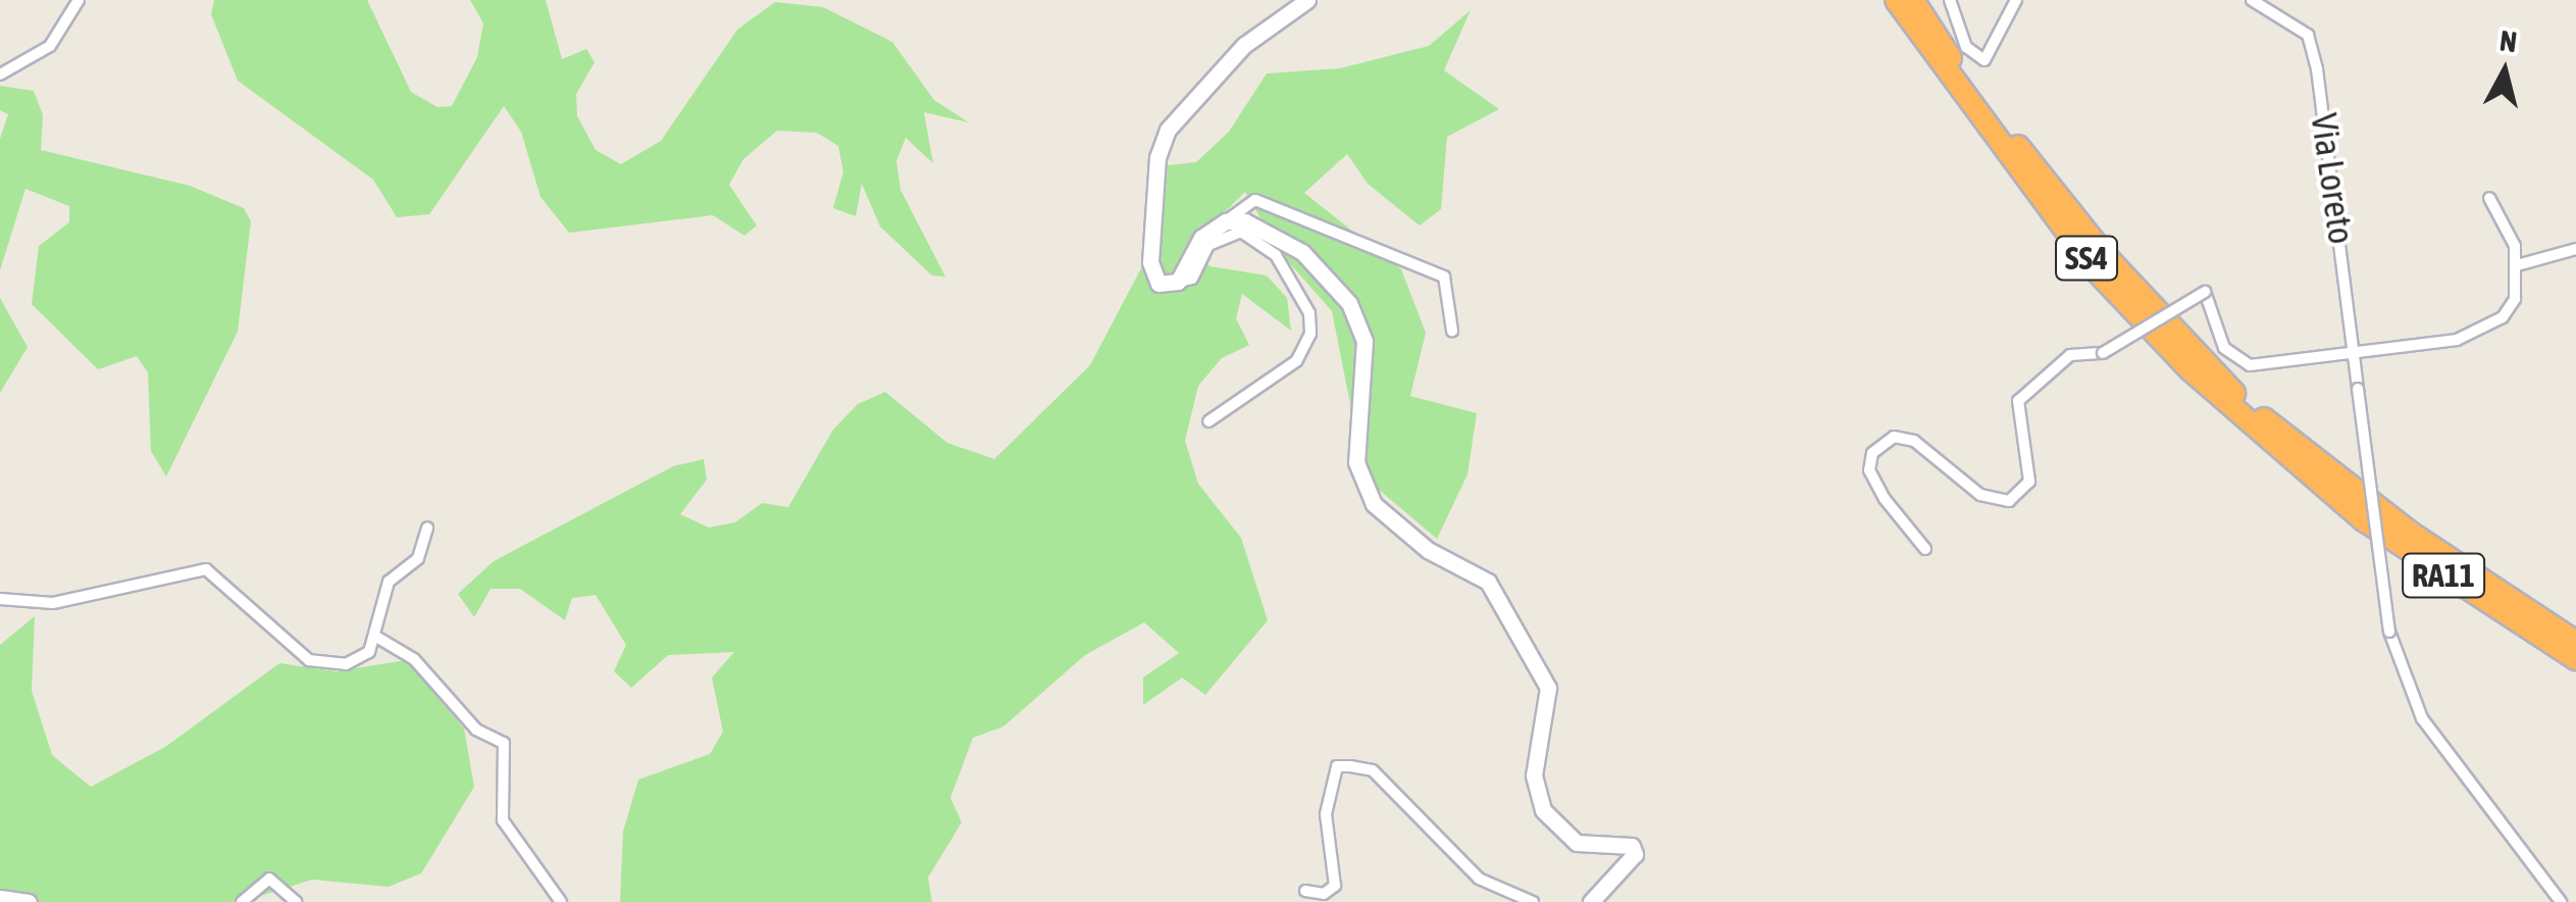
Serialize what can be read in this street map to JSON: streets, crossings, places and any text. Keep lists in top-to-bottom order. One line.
{"streets":{"highway":["SS4","RA11"],"street":["Via Loreto"]},"crossings":[["SS4","RA11"]],"north":"top"}
